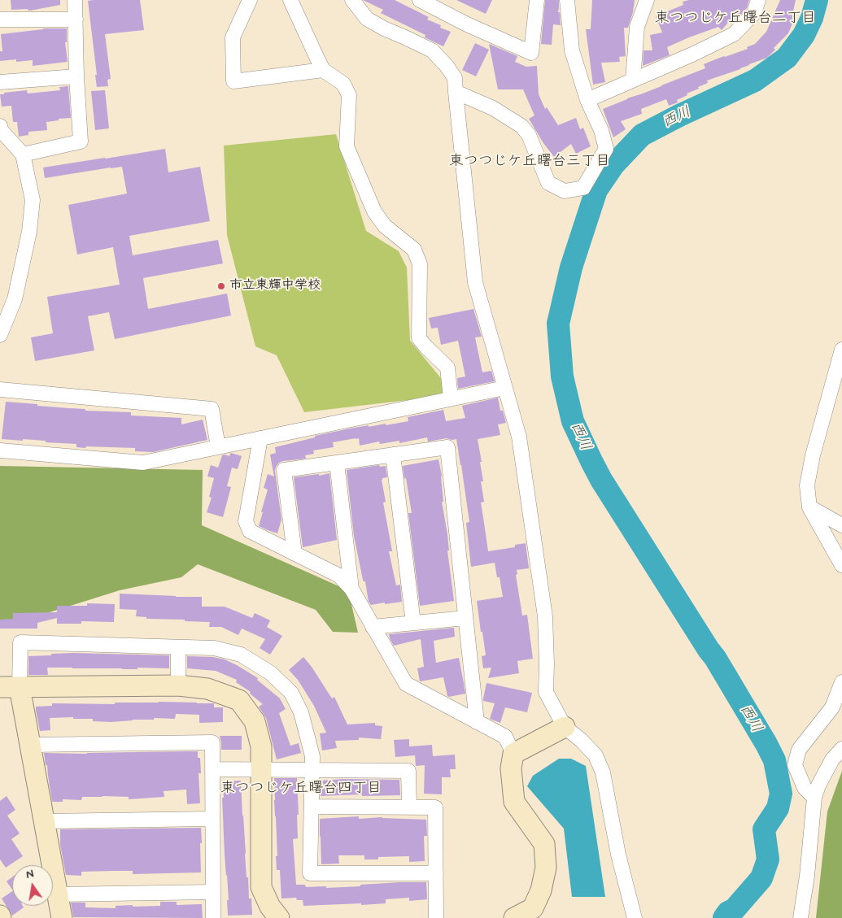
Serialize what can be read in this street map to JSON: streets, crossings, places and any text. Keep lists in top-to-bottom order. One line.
{"districts":["東つつじケ丘曙台二丁目","東つつじケ丘曙台三丁目","東つつじケ丘曙台四丁目"],"water":["西川"],"places":["市立東輝中学校"],"north":"top"}
